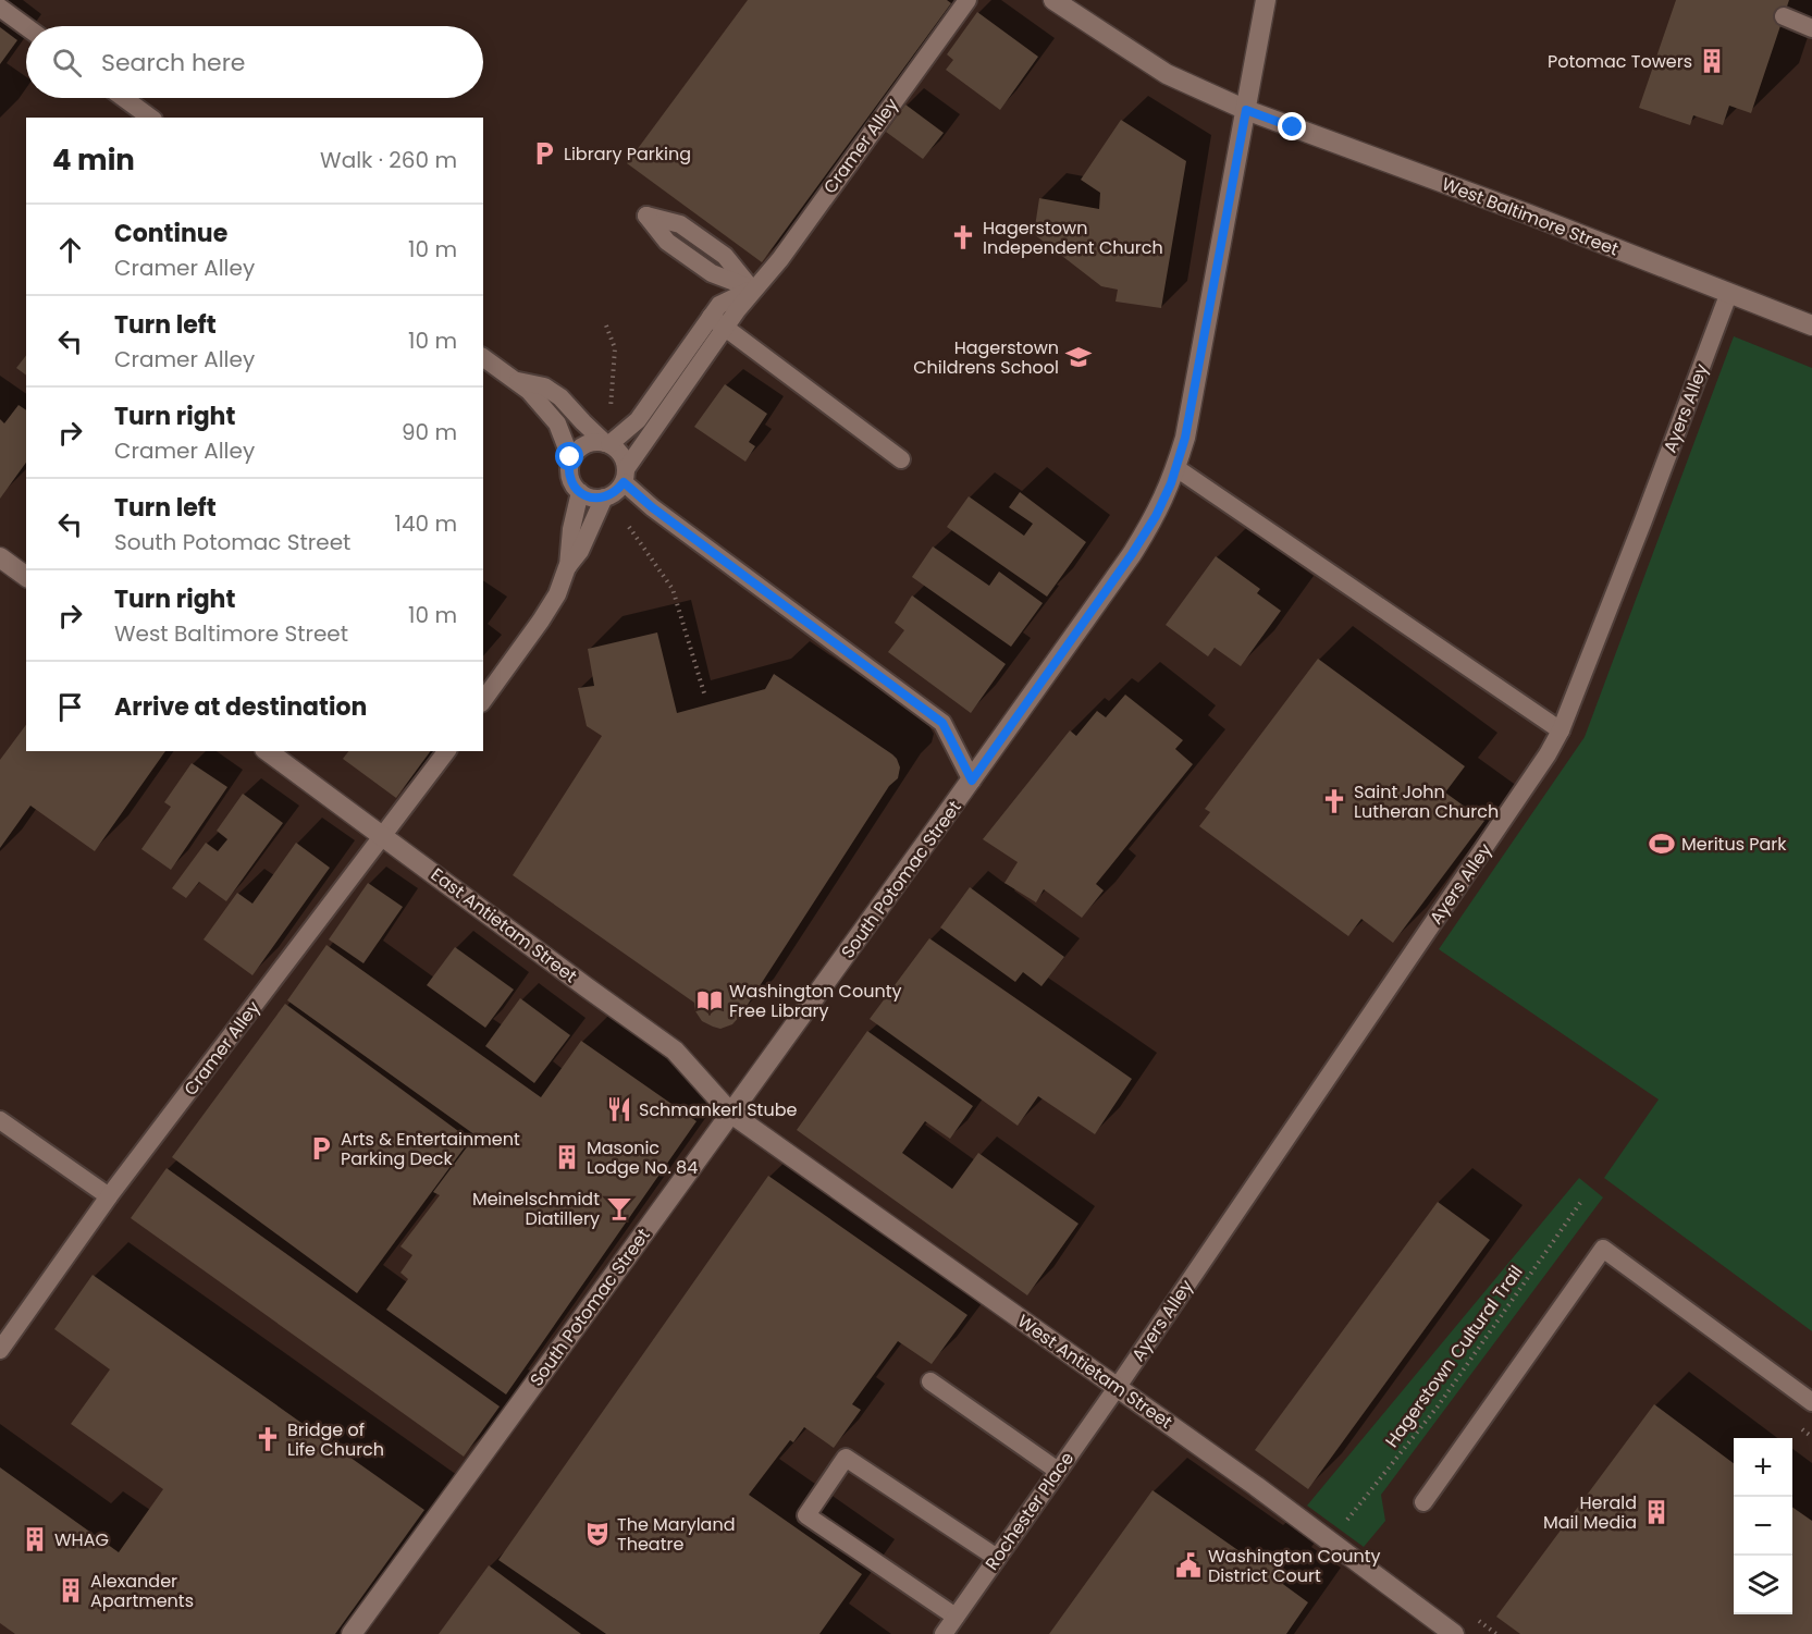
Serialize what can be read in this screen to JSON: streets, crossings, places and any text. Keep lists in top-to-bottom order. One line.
{"streets":{"main road":["West Baltimore Street","South Potomac Street","East Antietam Street","West Antietam Street"],"lane":["Cramer Alley","Ayers Alley","Rochester Place"],"path":["Hagerstown Cultural Trail"]},"crossings":[["Cramer Alley","East Antietam Street"],["West Baltimore Street","Ayers Alley"],["West Baltimore Street","South Potomac Street"],["Ayers Alley","West Antietam Street"],["Ayers Alley","Rochester Place"],["South Potomac Street","East Antietam Street"],["South Potomac Street","West Antietam Street"],["East Antietam Street","West Antietam Street"],["West Antietam Street","Rochester Place"]],"places":{"building":["Potomac Towers","Masonic Lodge No. 84","Herald Mail Media","WHAG","Alexander Apartments"],"parking":["Library Parking","Arts & Entertainment Parking Deck"],"church":["Hagerstown Independent Church","Saint John Lutheran Church","Bridge of Life Church"],"school or university":["Hagerstown Childrens School"],"sports":["Meritus Park"],"library":["Washington County Free Library"],"restaurant":["Schmankerl Stube"],"bar":["Meinelschmidt Diatillery"],"theatre":["The Maryland Theatre"],"public building":["Washington County District Court"]},"page":{"search":"Search here","heading":["4 min","Walk · 260 m"],"list":[["Continue","Cramer Alley","10 m"],["Turn left","Cramer Alley","10 m"],["Turn right","Cramer Alley","90 m"],["Turn left","South Potomac Street","140 m"],["Turn right","West Baltimore Street","10 m"],"Arrive at destination"],"map_buttons":["+","−"]}}
